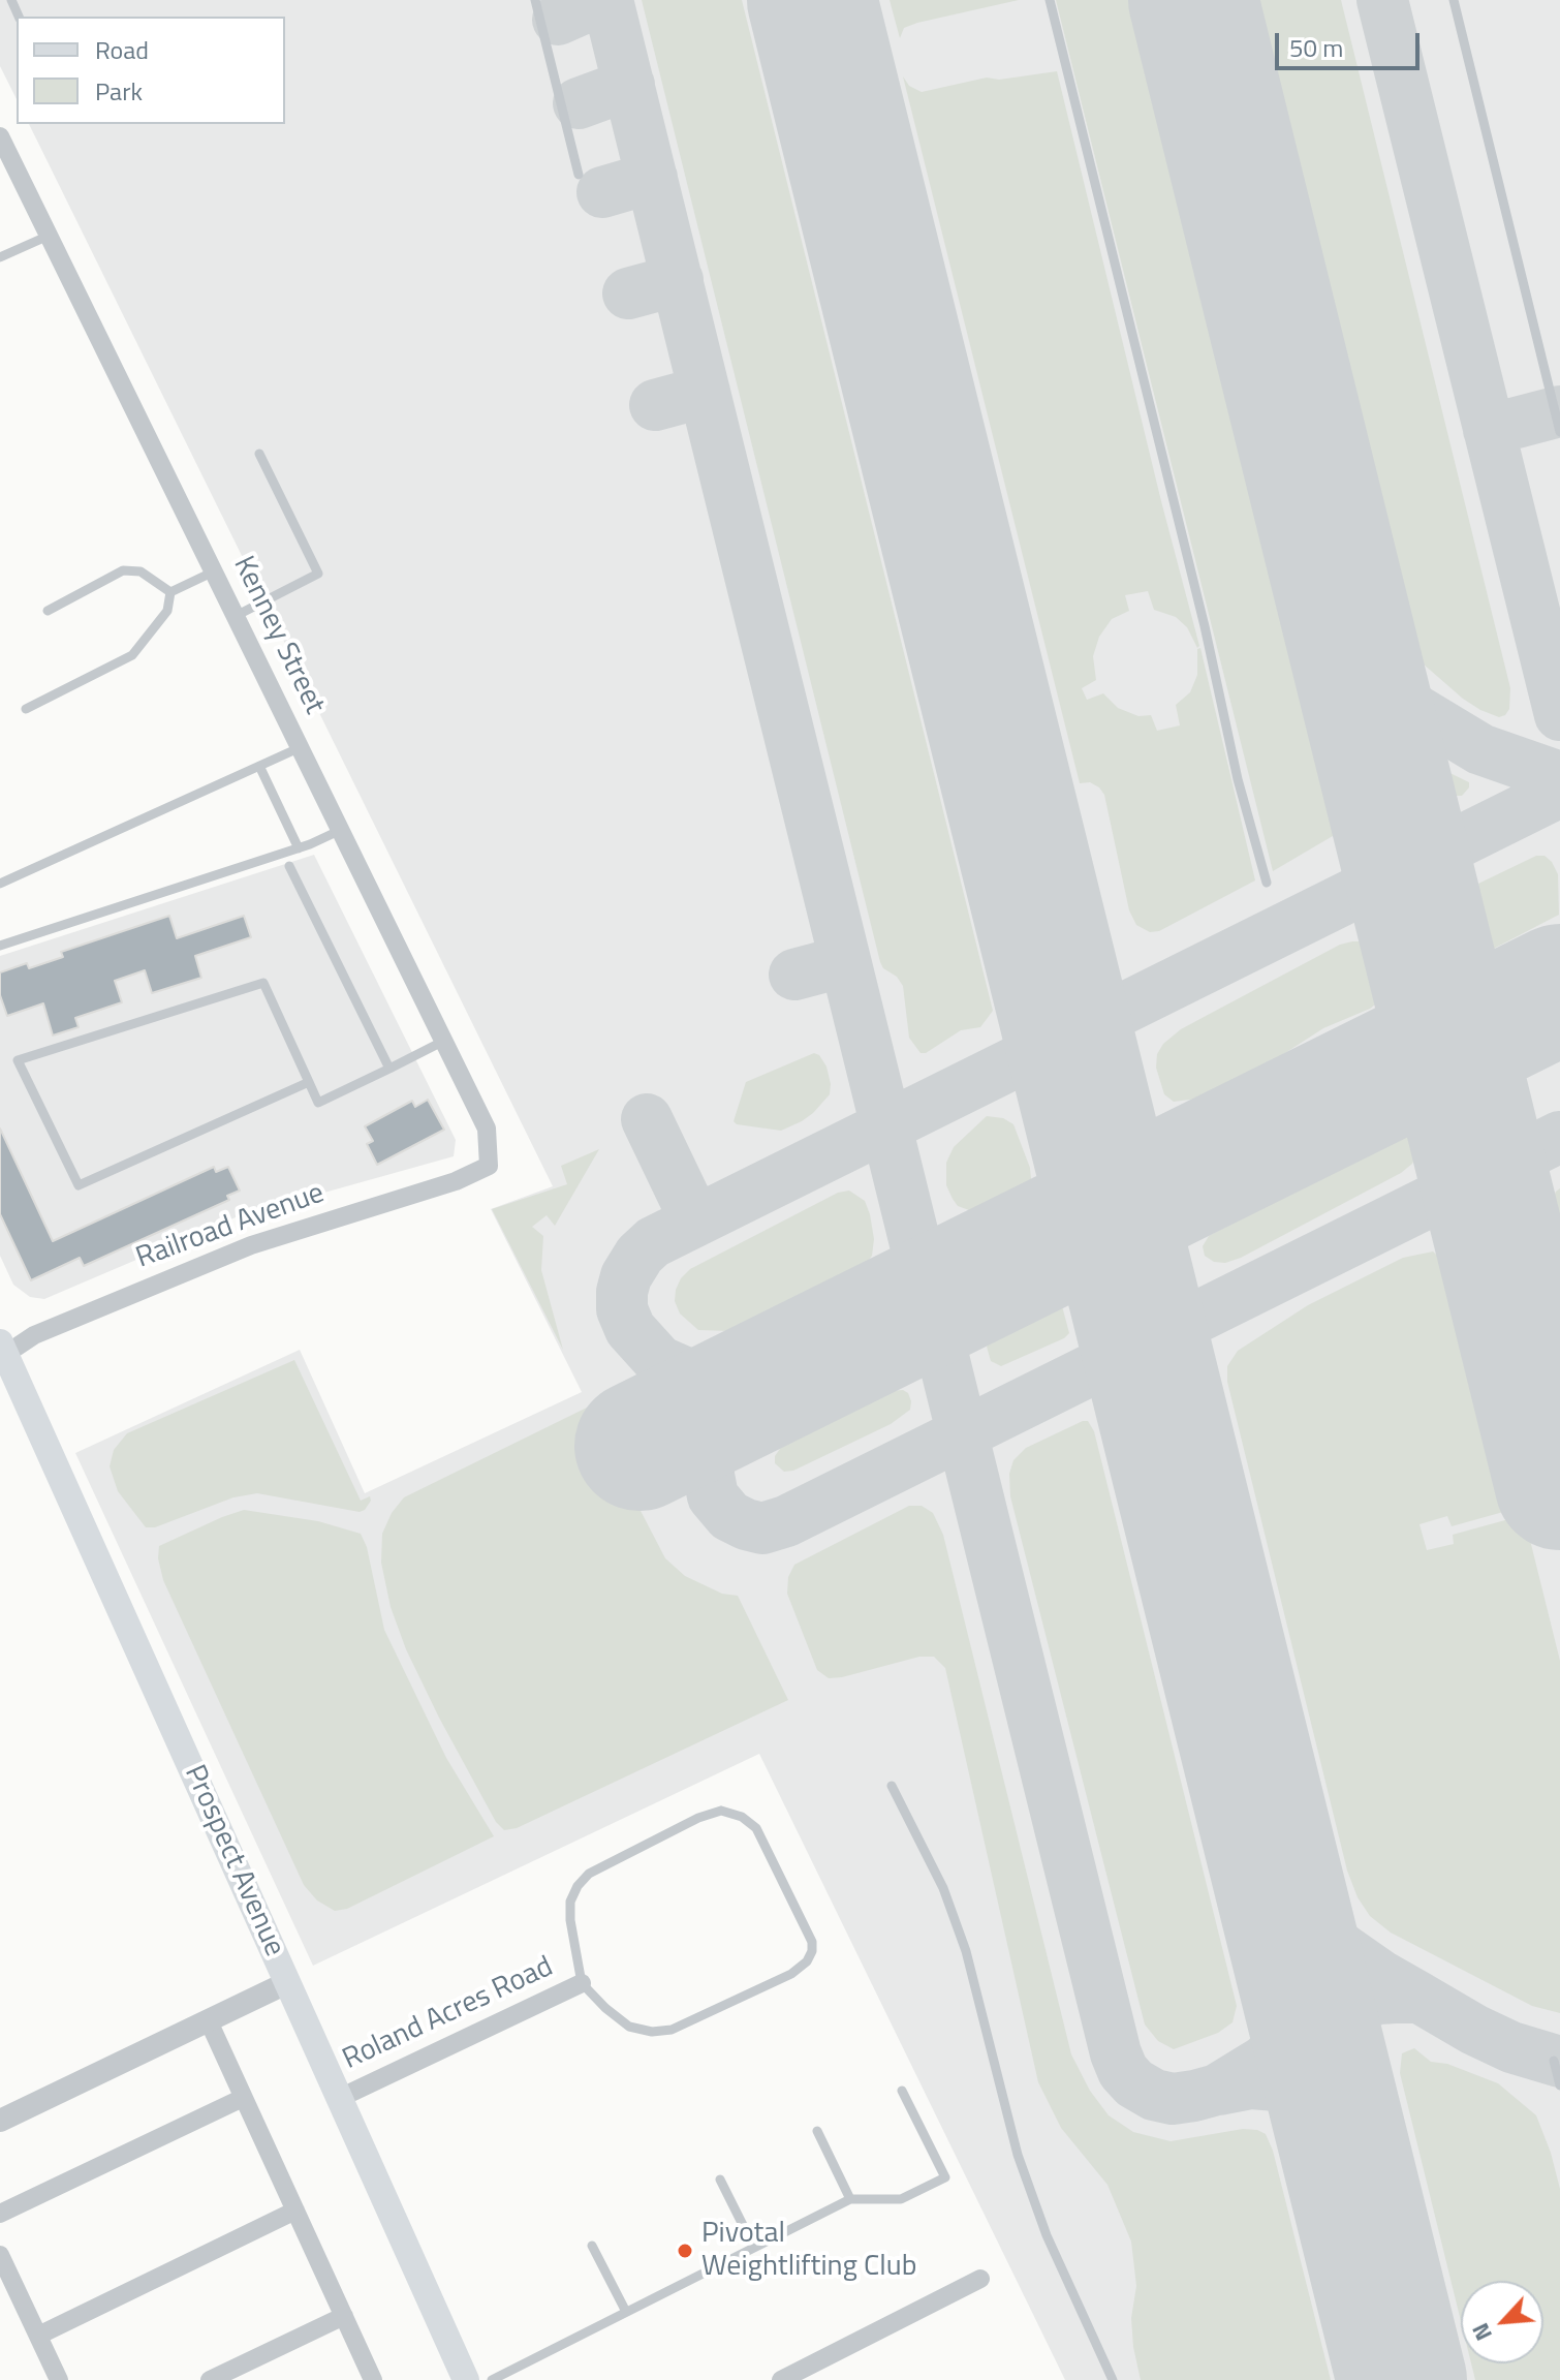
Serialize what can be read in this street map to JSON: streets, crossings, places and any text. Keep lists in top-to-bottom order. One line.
{"streets":{"main road":["Prospect Avenue"],"street":["Kenney Street","Railroad Avenue","Roland Acres Road"]},"crossings":[["Kenney Street","Railroad Avenue"],["Railroad Avenue","Prospect Avenue"],["Prospect Avenue","Roland Acres Road"]],"places":["Pivotal Weightlifting Club"],"legend":["Road","Park"],"scale_bar":"50 m","north":"bottom left"}
